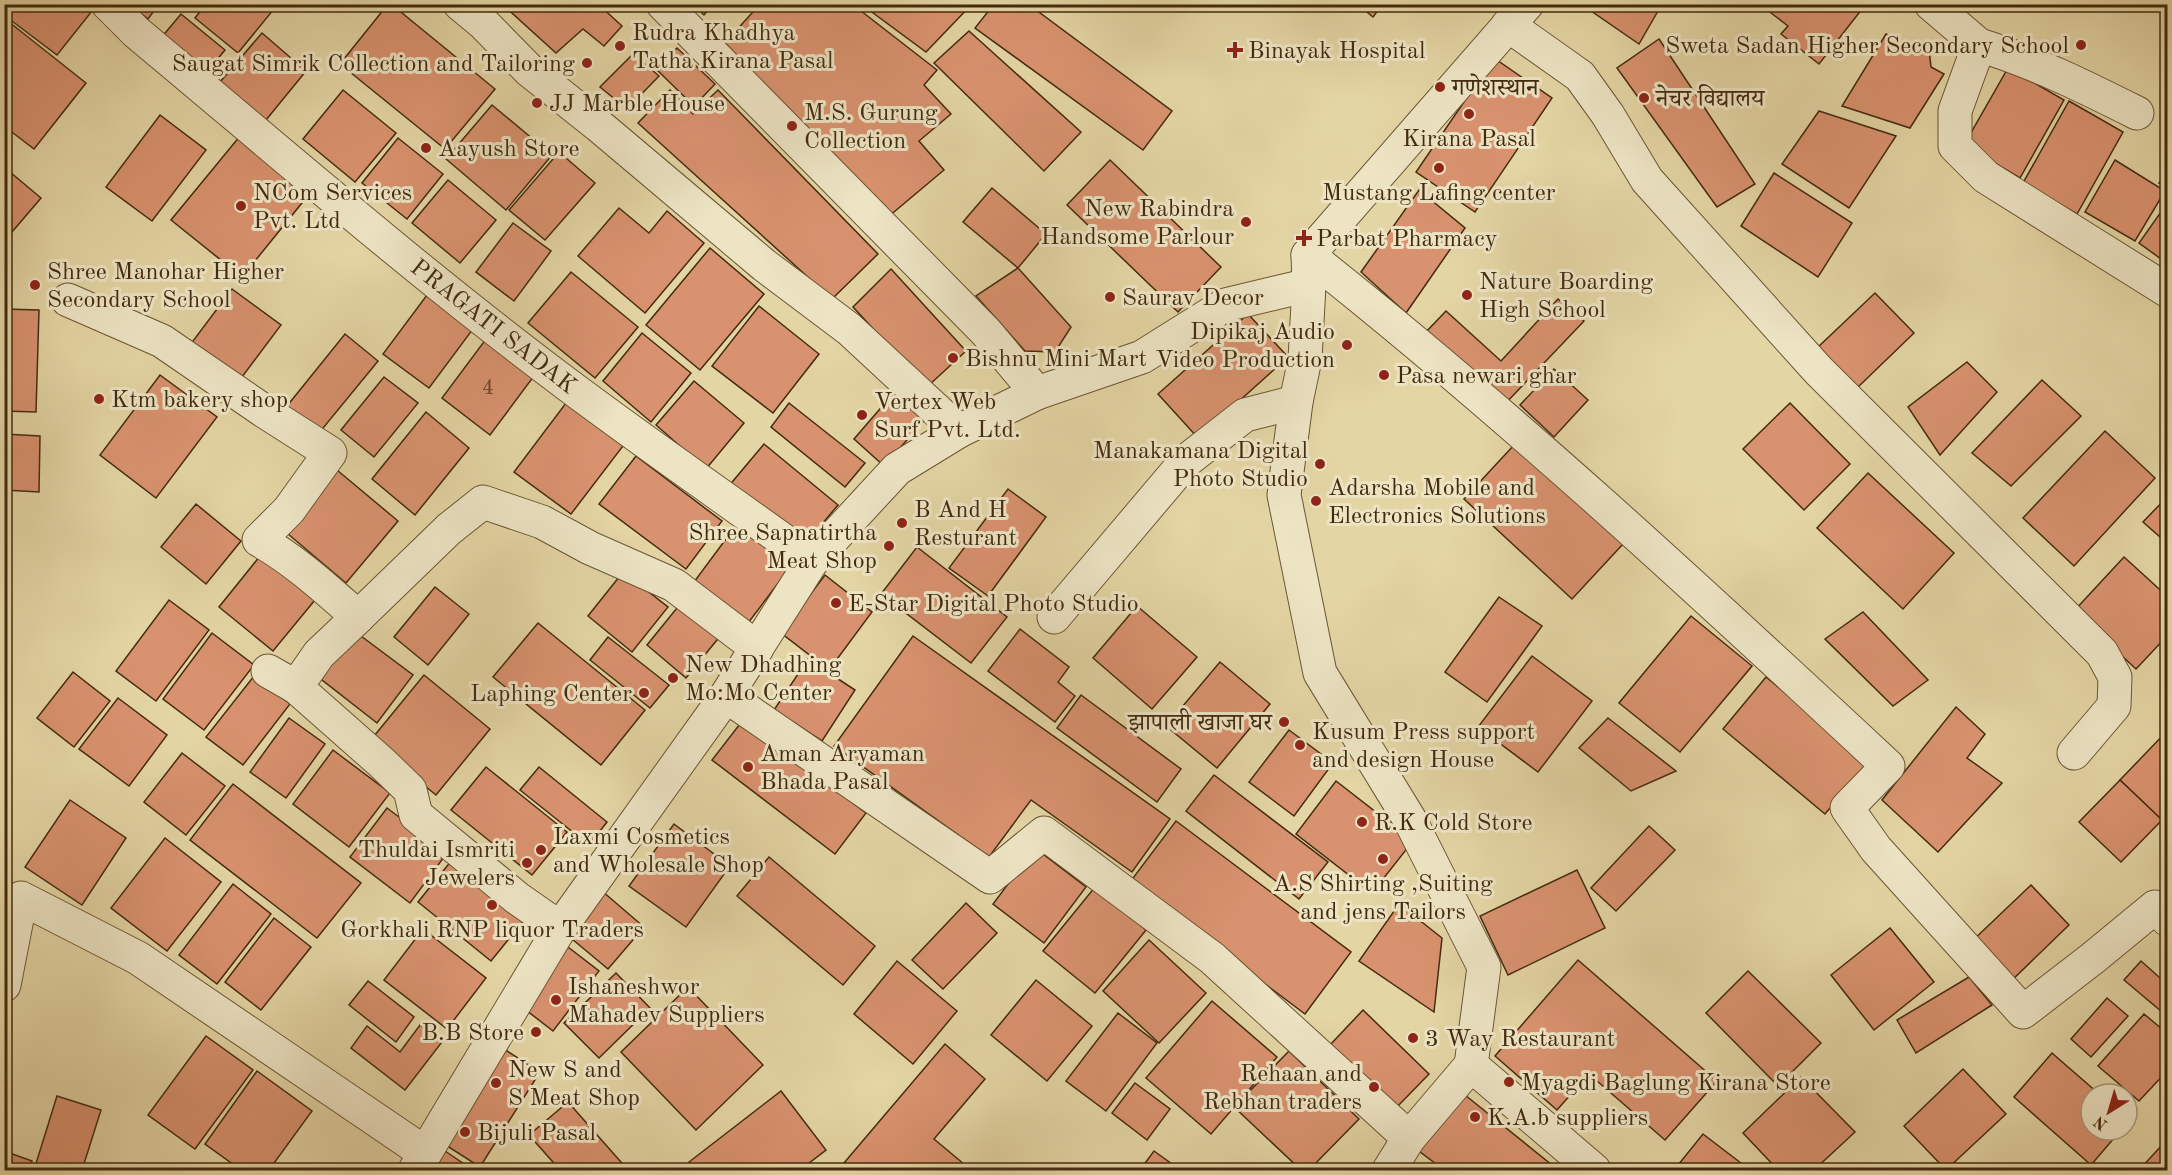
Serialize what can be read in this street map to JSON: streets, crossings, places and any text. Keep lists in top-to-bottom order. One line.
{"streets":{"street":["PRAGATI SADAK"]},"places":{"other":["Sweta Sadan Higher Secondary School","Rudra Khadhya Tatha Kirana Pasal","Saugat Simrik Collection and Tailoring","गणेशस्थान","नेचर विद्यालय","JJ Marble House","Kirana Pasal","M.S. Gurung Collection","Aayush Store","Mustang Lafing center","NCom Services Pvt. Ltd","New Rabindra Handsome Parlour","Shree Manohar Higher Secondary School","Nature Boarding High School","Saurav Decor","Dipikaj Audio Video Production","Bishnu Mini Mart","Pasa newari ghar","Ktm bakery shop","Vertex Web Surf Pvt. Ltd.","Manakamana Digital Photo Studio","Adarsha Mobile and Electronics Solutions","B And H Resturant","Shree Sapnatirtha Meat Shop","E-Star Digital Photo Studio","New Dhadhing Mo:Mo Center","Laphing Center","झापाली खाजा घर","Kusum Press support and design House","Aman Aryaman Bhada Pasal","R.K Cold Store","Laxmi Cosmetics and Wholesale Shop","A.S Shirting ,Suiting and jens Tailors","Thuldai Ismriti Jewelers","Gorkhali RNP liquor Traders","Ishaneshwor Mahadev Suppliers","B.B Store","3 Way Restaurant","Myagdi Baglung Kirana Store","New S and S Meat Shop","Rehaan and Rebhan traders","K.A.b suppliers","Bijuli Pasal"],"health":["Binayak Hospital","Parbat Pharmacy"]},"house_numbers":["4"],"north":"bottom left"}
